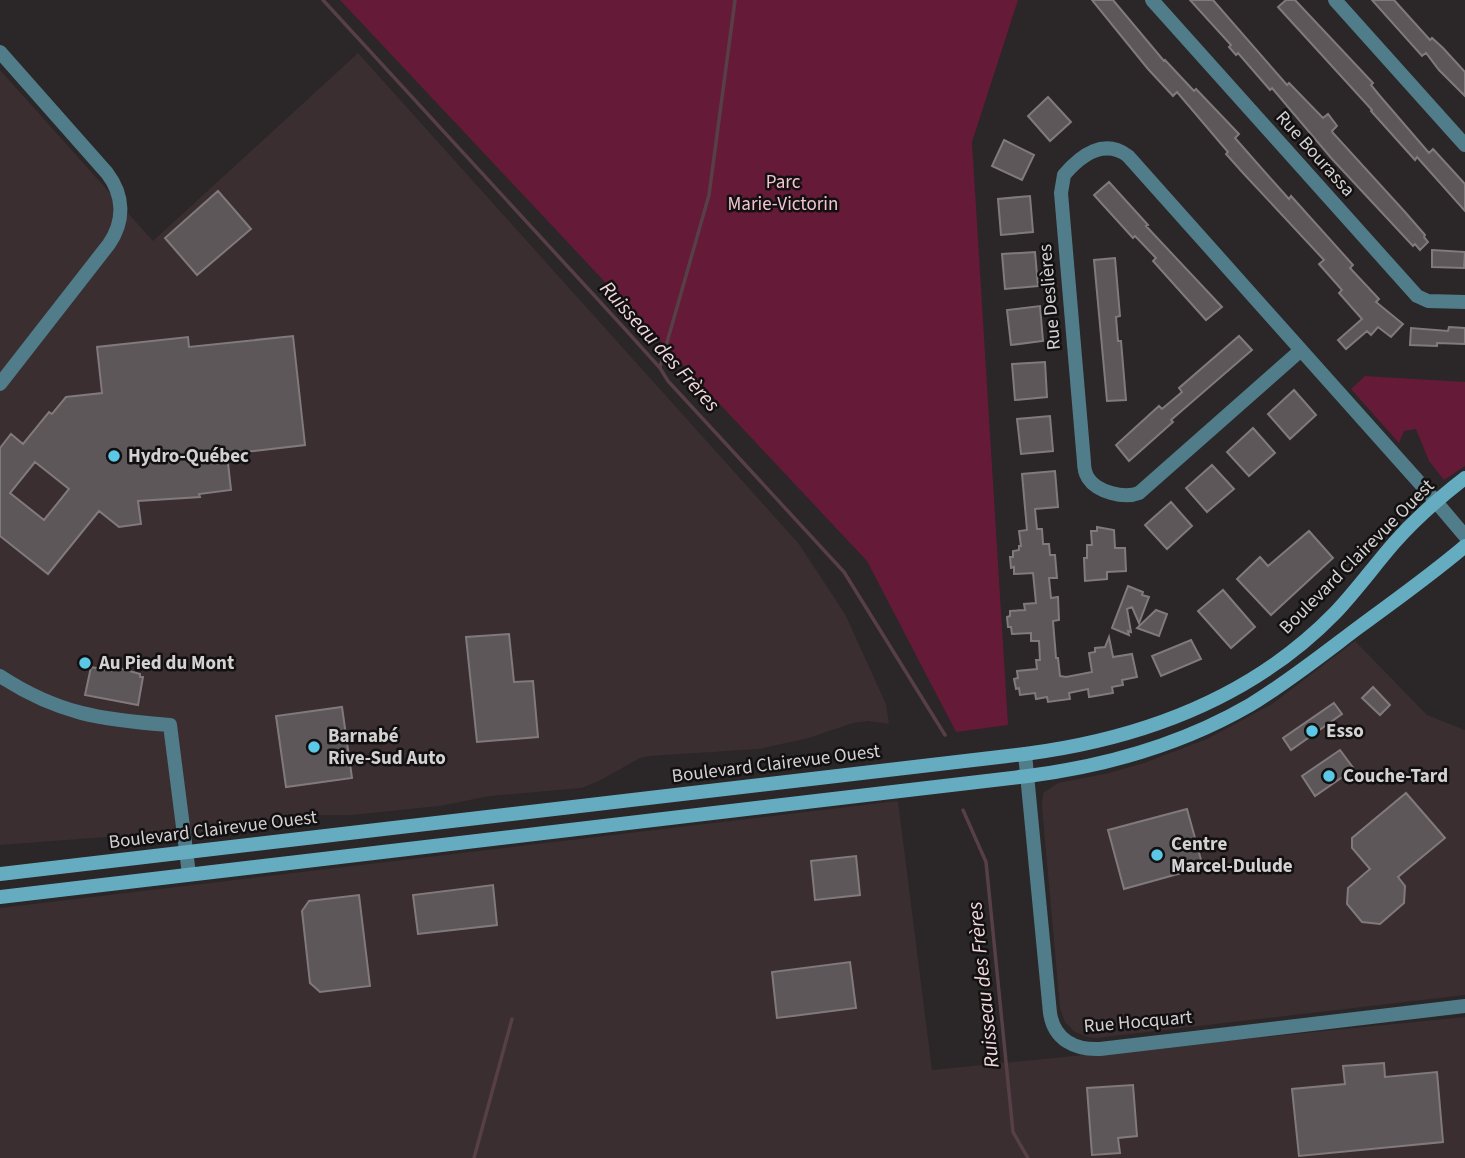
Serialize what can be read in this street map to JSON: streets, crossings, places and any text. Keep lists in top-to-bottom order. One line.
{"streets":{"street":["Rue Bourassa","Rue Deslières","Boulevard Clairevue Ouest","Rue Hocquart"]},"crossings":[["Rue Deslières","Boulevard Clairevue Ouest"],["Boulevard Clairevue Ouest","Rue Hocquart"]],"water":["Ruisseau des Frères"],"parks":["Parc Marie-Victorin"],"places":["Hydro-Québec","Au Pied du Mont","Esso","Barnabé Rive-Sud Auto","Couche-Tard","Centre Marcel-Dulude"]}
